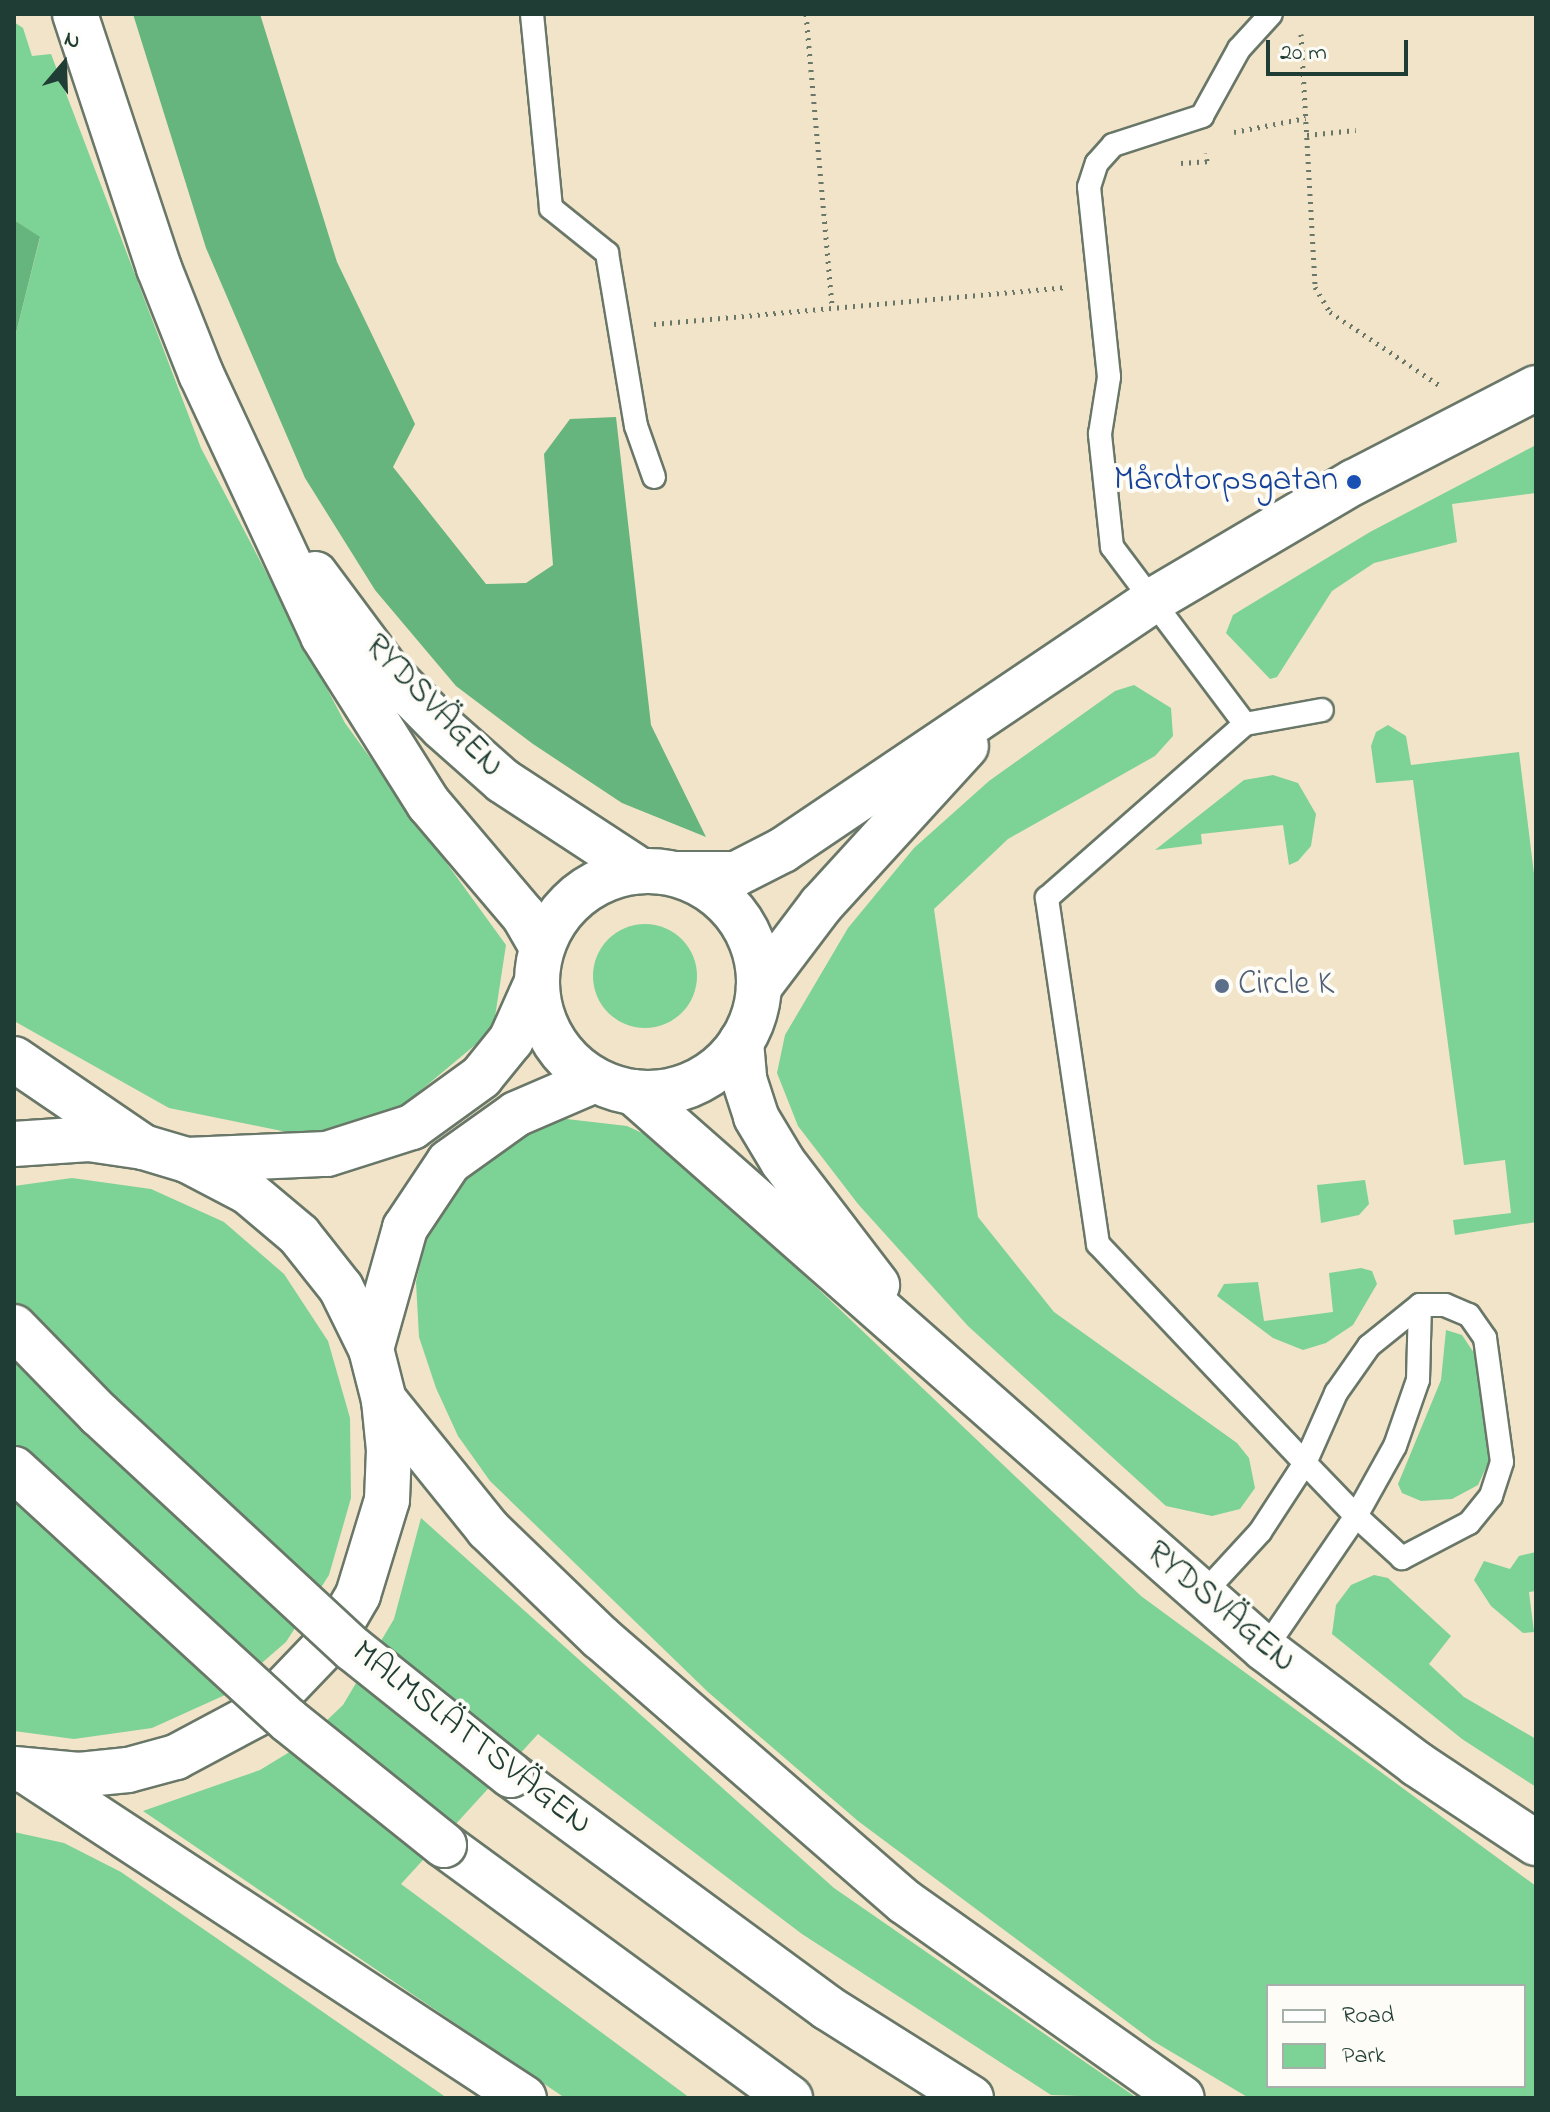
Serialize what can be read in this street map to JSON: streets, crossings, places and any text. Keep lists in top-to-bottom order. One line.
{"streets":{"main road":["RYDSVÄGEN","MALMSLÄTTSVÄGEN"]},"places":["Mårdtorpsgatan","Circle K"],"legend":["Road","Park"],"scale_bar":"20 m","north":"top"}
